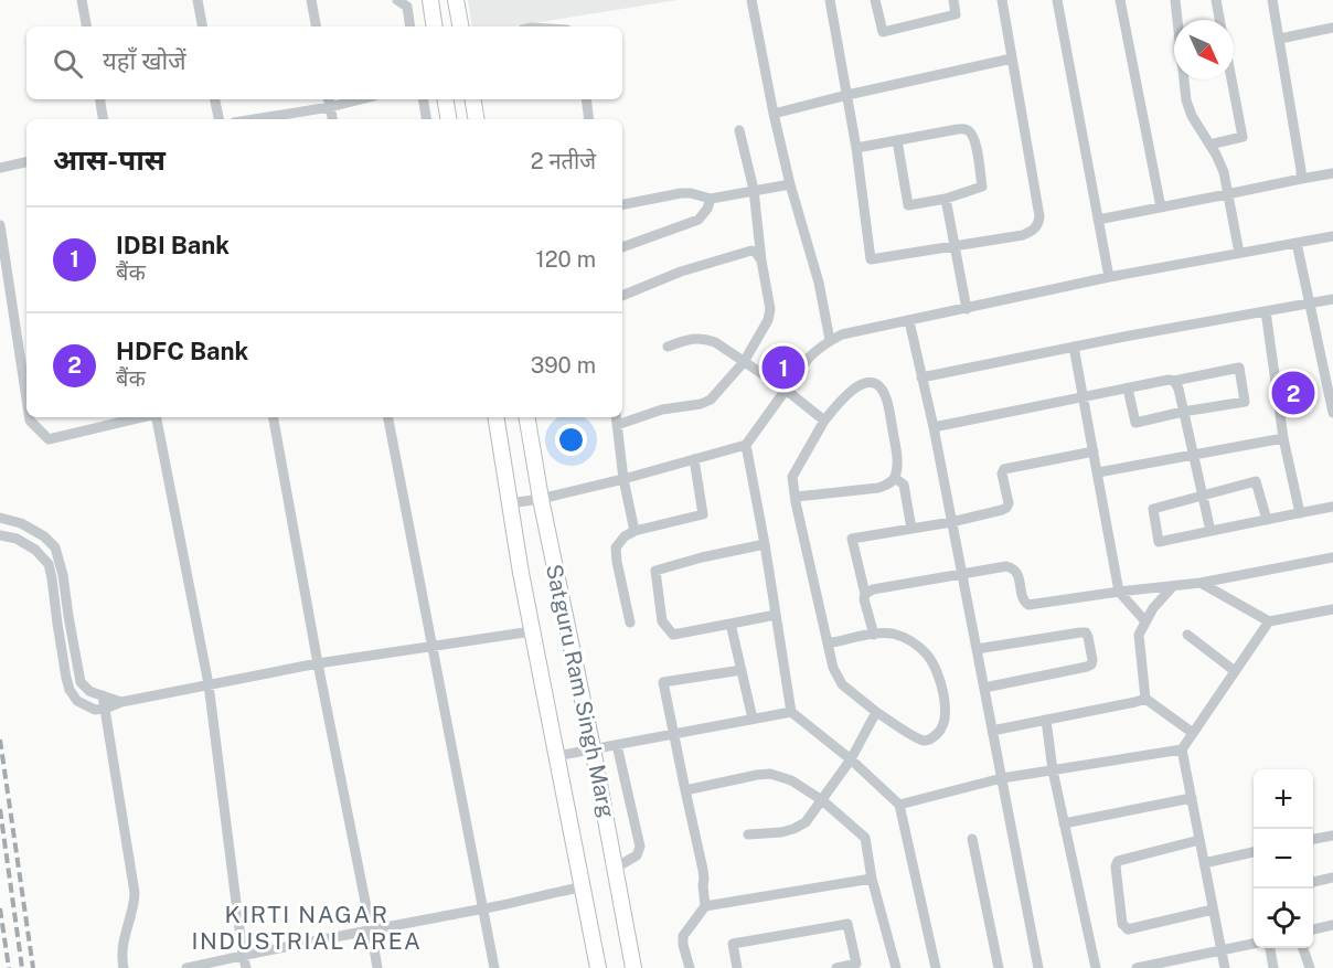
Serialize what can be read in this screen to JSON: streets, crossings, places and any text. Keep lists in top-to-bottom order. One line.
{"streets":{"main road":["Satguru Ram Singh Marg"]},"districts":["KIRTI NAGAR INDUSTRIAL AREA"],"north":"bottom right","page":{"search":"यहाँ खोजें","heading":["आस-पास","2 नतीजे"],"list":[{"mark":"1","name":"IDBI Bank","note":"बैंक","value":"120 m"},{"mark":"2","name":"HDFC Bank","note":"बैंक","value":"390 m"}],"pins":["1","2"],"map_buttons":["+","−"]}}
